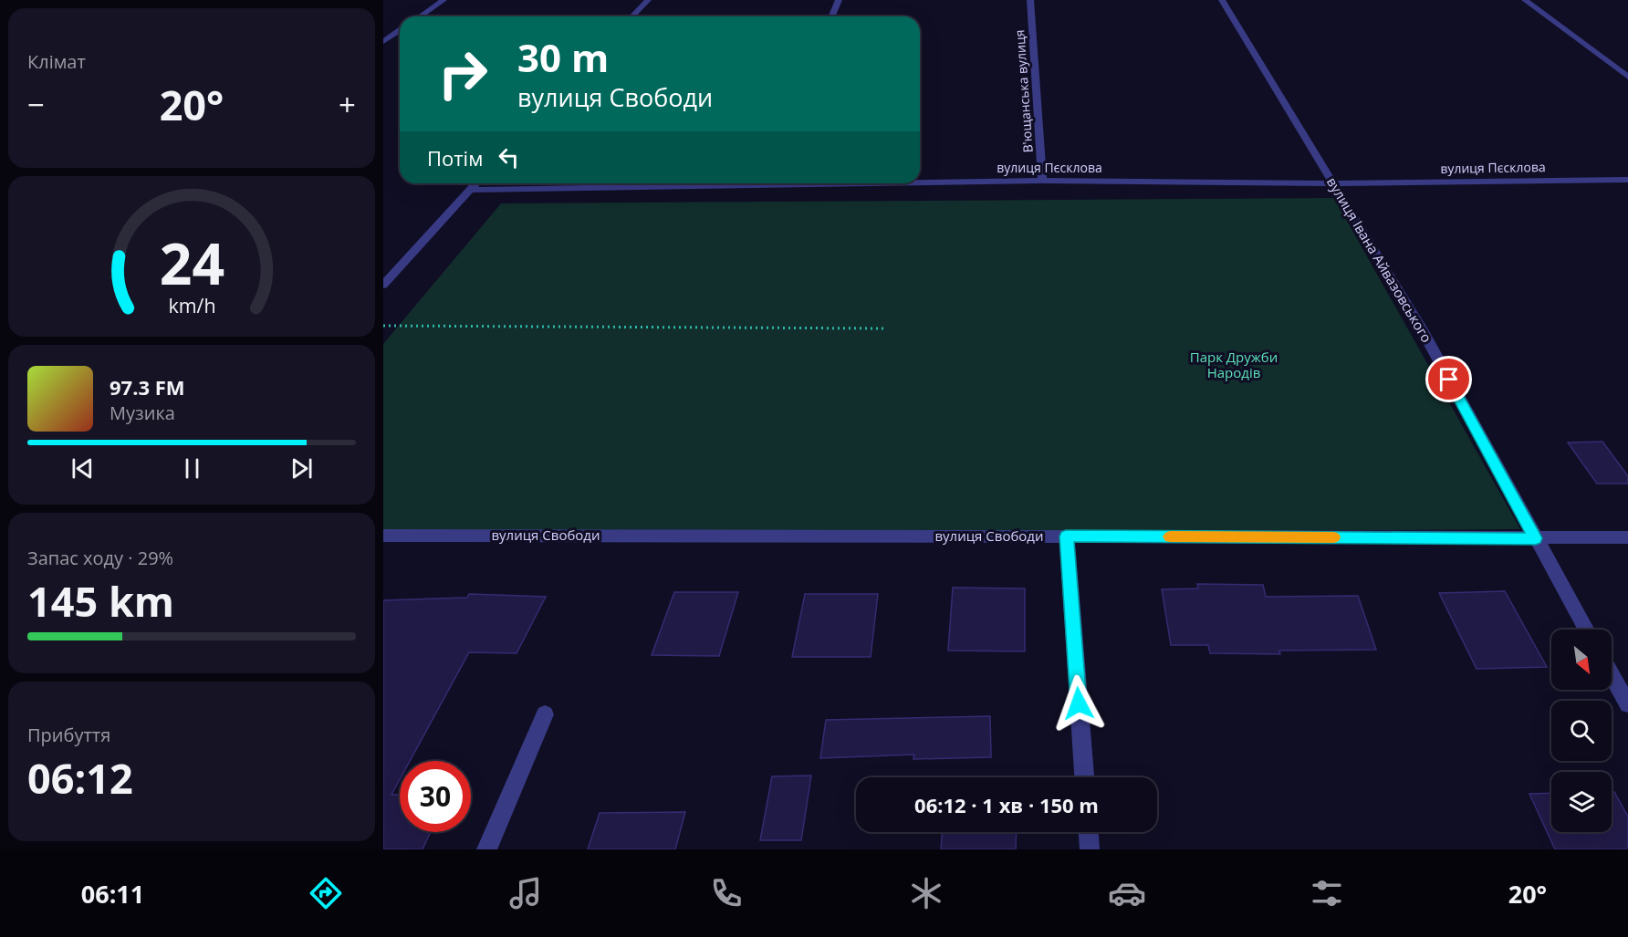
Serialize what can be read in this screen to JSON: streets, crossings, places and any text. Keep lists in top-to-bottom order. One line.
{"streets":{"street":["В'ющанська вулиця","вулиця Пєсклова","вулиця Івана Айвазовського","вулиця Свободи"]},"crossings":[["В'ющанська вулиця","вулиця Пєсклова"],["вулиця Пєсклова","вулиця Івана Айвазовського"],["вулиця Івана Айвазовського","вулиця Свободи"]],"parks":["Парк Дружби Народів"],"north":"bottom right","page":{"tile":["Клімат",["Запас ходу · 29%","145 km"],["Прибуття","06:12"]],"turn":["30 m","вулиця Свободи"],"heat":["−","20°","+"],"then":"Потім","song":["97.3 FM","Музика"],"limit":"30","trip":"06:12 · 1 хв · 150 m","tabs":["06:11","20°"],"gauge":["24","km/h"]}}
